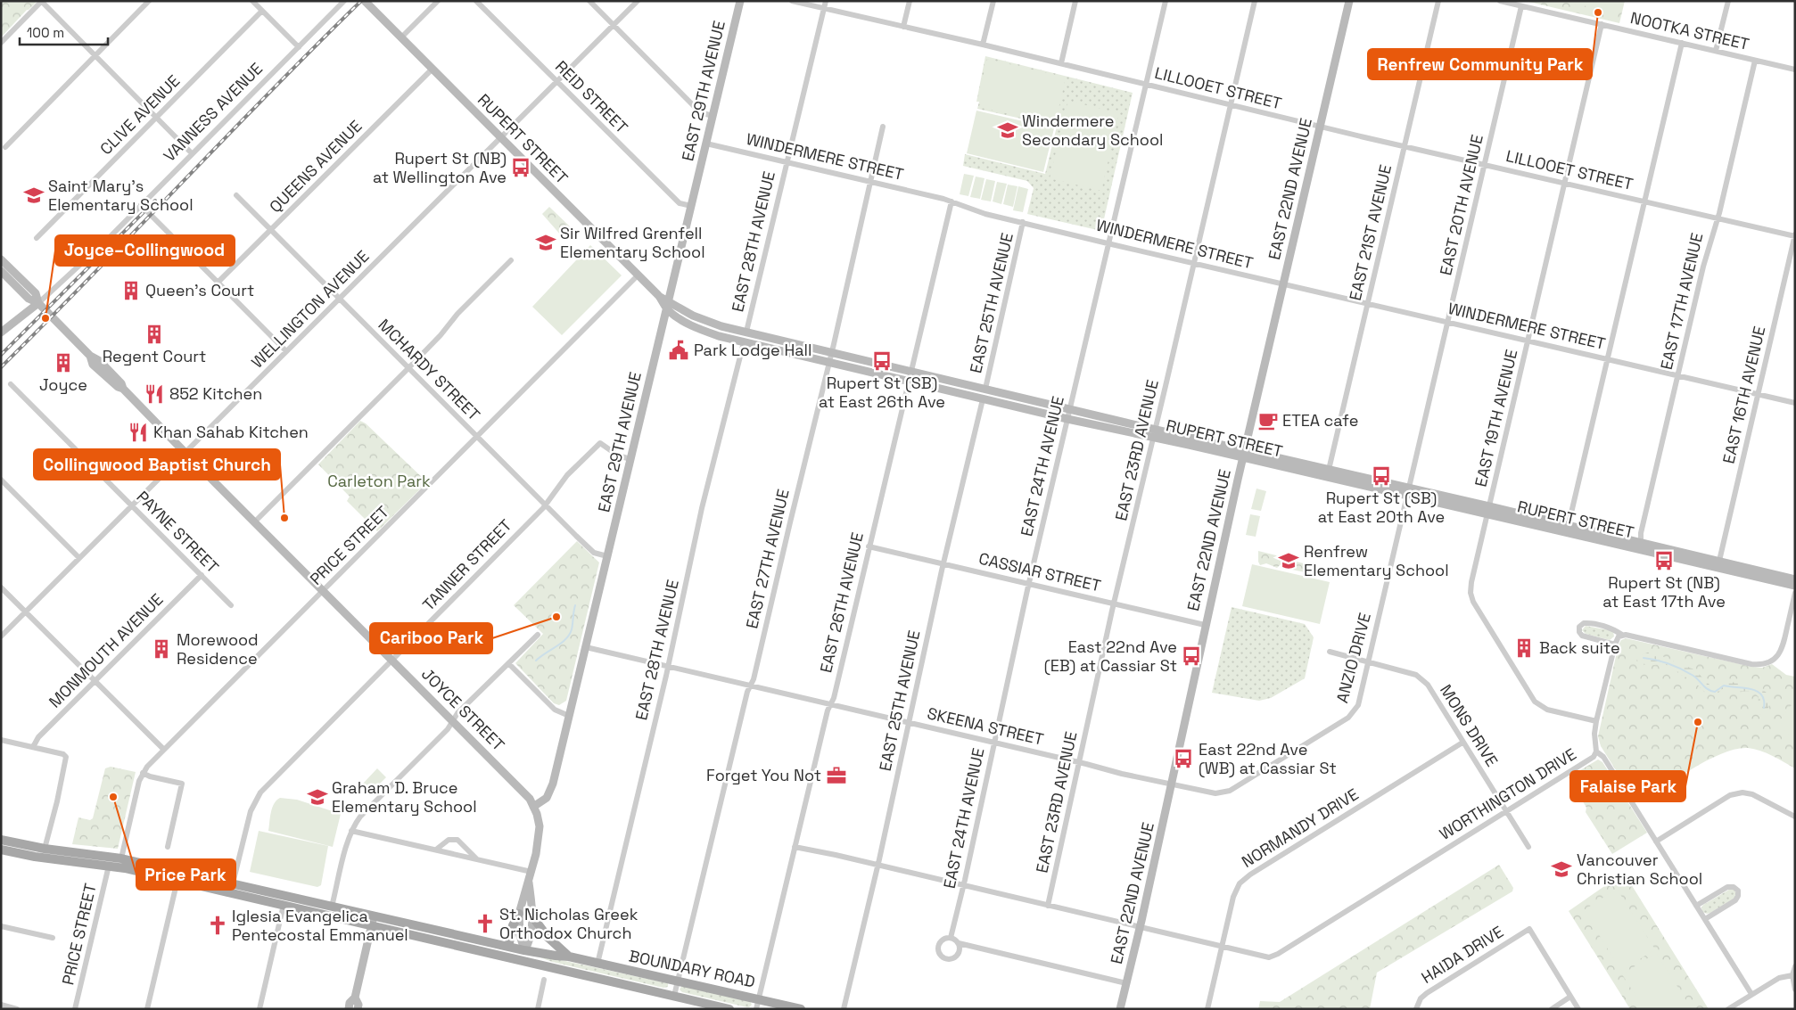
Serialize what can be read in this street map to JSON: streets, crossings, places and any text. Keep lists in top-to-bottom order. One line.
{"streets":{"main road":["BOUNDARY ROAD"],"street":["NOOTKA STREET","LILLOOET STREET","EAST 29TH AVENUE","REID STREET","VANNESS AVENUE","CLIVE AVENUE","RUPERT STREET","WINDERMERE STREET","QUEENS AVENUE","EAST 22ND AVENUE","EAST 20TH AVENUE","EAST 21ST AVENUE","EAST 28TH AVENUE","EAST 17TH AVENUE","EAST 25TH AVENUE","WELLINGTON AVENUE","MCHARDY STREET","EAST 16TH AVENUE","EAST 19TH AVENUE","EAST 23RD AVENUE","EAST 24TH AVENUE","PAYNE STREET","PRICE STREET","EAST 27TH AVENUE","TANNER STREET","CASSIAR STREET","EAST 26TH AVENUE","MONMOUTH AVENUE","ANZIO DRIVE","JOYCE STREET","MONS DRIVE","SKEENA STREET","WORTHINGTON DRIVE","NORMANDY DRIVE","HAIDA DRIVE"]},"crossings":[["NOOTKA STREET","EAST 20TH AVENUE"],["NOOTKA STREET","EAST 17TH AVENUE"],["NOOTKA STREET","EAST 19TH AVENUE"],["LILLOOET STREET","EAST 22ND AVENUE"],["LILLOOET STREET","EAST 20TH AVENUE"],["LILLOOET STREET","EAST 21ST AVENUE"],["LILLOOET STREET","EAST 28TH AVENUE"],["LILLOOET STREET","EAST 17TH AVENUE"],["LILLOOET STREET","EAST 16TH AVENUE"],["LILLOOET STREET","EAST 19TH AVENUE"],["LILLOOET STREET","EAST 23RD AVENUE"],["LILLOOET STREET","EAST 24TH AVENUE"],["EAST 29TH AVENUE","REID STREET"],["EAST 29TH AVENUE","RUPERT STREET"],["EAST 29TH AVENUE","WINDERMERE STREET"],["EAST 29TH AVENUE","MCHARDY STREET"],["EAST 29TH AVENUE","TANNER STREET"],["EAST 29TH AVENUE","JOYCE STREET"],["EAST 29TH AVENUE","SKEENA STREET"],["REID STREET","WELLINGTON AVENUE"],["VANNESS AVENUE","JOYCE STREET"],["RUPERT STREET","QUEENS AVENUE"],["RUPERT STREET","EAST 22ND AVENUE"],["RUPERT STREET","EAST 20TH AVENUE"],["RUPERT STREET","EAST 21ST AVENUE"],["RUPERT STREET","EAST 28TH AVENUE"],["RUPERT STREET","EAST 17TH AVENUE"],["RUPERT STREET","EAST 25TH AVENUE"],["RUPERT STREET","WELLINGTON AVENUE"],["RUPERT STREET","EAST 16TH AVENUE"],["RUPERT STREET","EAST 19TH AVENUE"],["RUPERT STREET","EAST 23RD AVENUE"],["RUPERT STREET","EAST 24TH AVENUE"],["RUPERT STREET","PRICE STREET"],["RUPERT STREET","EAST 27TH AVENUE"],["RUPERT STREET","EAST 26TH AVENUE"],["RUPERT STREET","ANZIO DRIVE"],["WINDERMERE STREET","EAST 22ND AVENUE"],["WINDERMERE STREET","EAST 20TH AVENUE"],["WINDERMERE STREET","EAST 21ST AVENUE"],["WINDERMERE STREET","EAST 28TH AVENUE"],["WINDERMERE STREET","EAST 17TH AVENUE"],["WINDERMERE STREET","EAST 25TH AVENUE"],["WINDERMERE STREET","EAST 16TH AVENUE"],["WINDERMERE STREET","EAST 19TH AVENUE"],["WINDERMERE STREET","EAST 23RD AVENUE"],["WINDERMERE STREET","EAST 24TH AVENUE"],["WINDERMERE STREET","EAST 27TH AVENUE"],["WINDERMERE STREET","EAST 26TH AVENUE"],["QUEENS AVENUE","MCHARDY STREET"],["EAST 22ND AVENUE","CASSIAR STREET"],["EAST 22ND AVENUE","ANZIO DRIVE"],["EAST 22ND AVENUE","SKEENA STREET"],["EAST 22ND AVENUE","WORTHINGTON DRIVE"],["EAST 20TH AVENUE","ANZIO DRIVE"],["EAST 28TH AVENUE","SKEENA STREET"],["EAST 28TH AVENUE","BOUNDARY ROAD"],["EAST 25TH AVENUE","CASSIAR STREET"],["EAST 25TH AVENUE","SKEENA STREET"],["EAST 25TH AVENUE","WORTHINGTON DRIVE"],["WELLINGTON AVENUE","MCHARDY STREET"],["WELLINGTON AVENUE","PAYNE STREET"],["WELLINGTON AVENUE","JOYCE STREET"],["MCHARDY STREET","PRICE STREET"],["MCHARDY STREET","TANNER STREET"],["EAST 19TH AVENUE","WORTHINGTON DRIVE"],["EAST 23RD AVENUE","CASSIAR STREET"],["EAST 23RD AVENUE","SKEENA STREET"],["EAST 23RD AVENUE","WORTHINGTON DRIVE"],["EAST 24TH AVENUE","CASSIAR STREET"],["EAST 24TH AVENUE","SKEENA STREET"],["EAST 24TH AVENUE","WORTHINGTON DRIVE"],["PAYNE STREET","MONMOUTH AVENUE"],["PRICE STREET","JOYCE STREET"],["PRICE STREET","BOUNDARY ROAD"],["EAST 27TH AVENUE","SKEENA STREET"],["EAST 27TH AVENUE","BOUNDARY ROAD"],["TANNER STREET","JOYCE STREET"],["TANNER STREET","BOUNDARY ROAD"],["CASSIAR STREET","EAST 26TH AVENUE"],["EAST 26TH AVENUE","SKEENA STREET"],["EAST 26TH AVENUE","WORTHINGTON DRIVE"],["EAST 26TH AVENUE","BOUNDARY ROAD"],["ANZIO DRIVE","MONS DRIVE"],["ANZIO DRIVE","SKEENA STREET"],["MONS DRIVE","WORTHINGTON DRIVE"],["MONS DRIVE","NORMANDY DRIVE"],["WORTHINGTON DRIVE","NORMANDY DRIVE"]],"parks":["Carleton Park"],"places":{"other":["Renfrew Community Park","Joyce–Collingwood","Collingwood Baptist Church","Cariboo Park","Falaise Park","Price Park"],"school or university":["Windermere Secondary School","Saint Mary's Elementary School","Sir Wilfred Grenfell Elementary School","Renfrew Elementary School","Graham D. Bruce Elementary School","Vancouver Christian School"],"bus stop":["Rupert St (NB) at Wellington Ave","Rupert St (SB) at East 26th Ave","Rupert St (SB) at East 20th Ave","Rupert St (NB) at East 17th Ave","East 22nd Ave (EB) at Cassiar St","East 22nd Ave (WB) at Cassiar St"],"building":["Queen's Court","Regent Court","Joyce","Back suite","Morewood Residence"],"public building":["Park Lodge Hall"],"restaurant":["852 Kitchen","Khan Sahab Kitchen"],"cafe":["ETEA cafe"],"office":["Forget You Not"],"church":["St. Nicholas Greek Orthodox Church","Iglesia Evangelica Pentecostal Emmanuel"]},"scale_bar":"100 m"}
